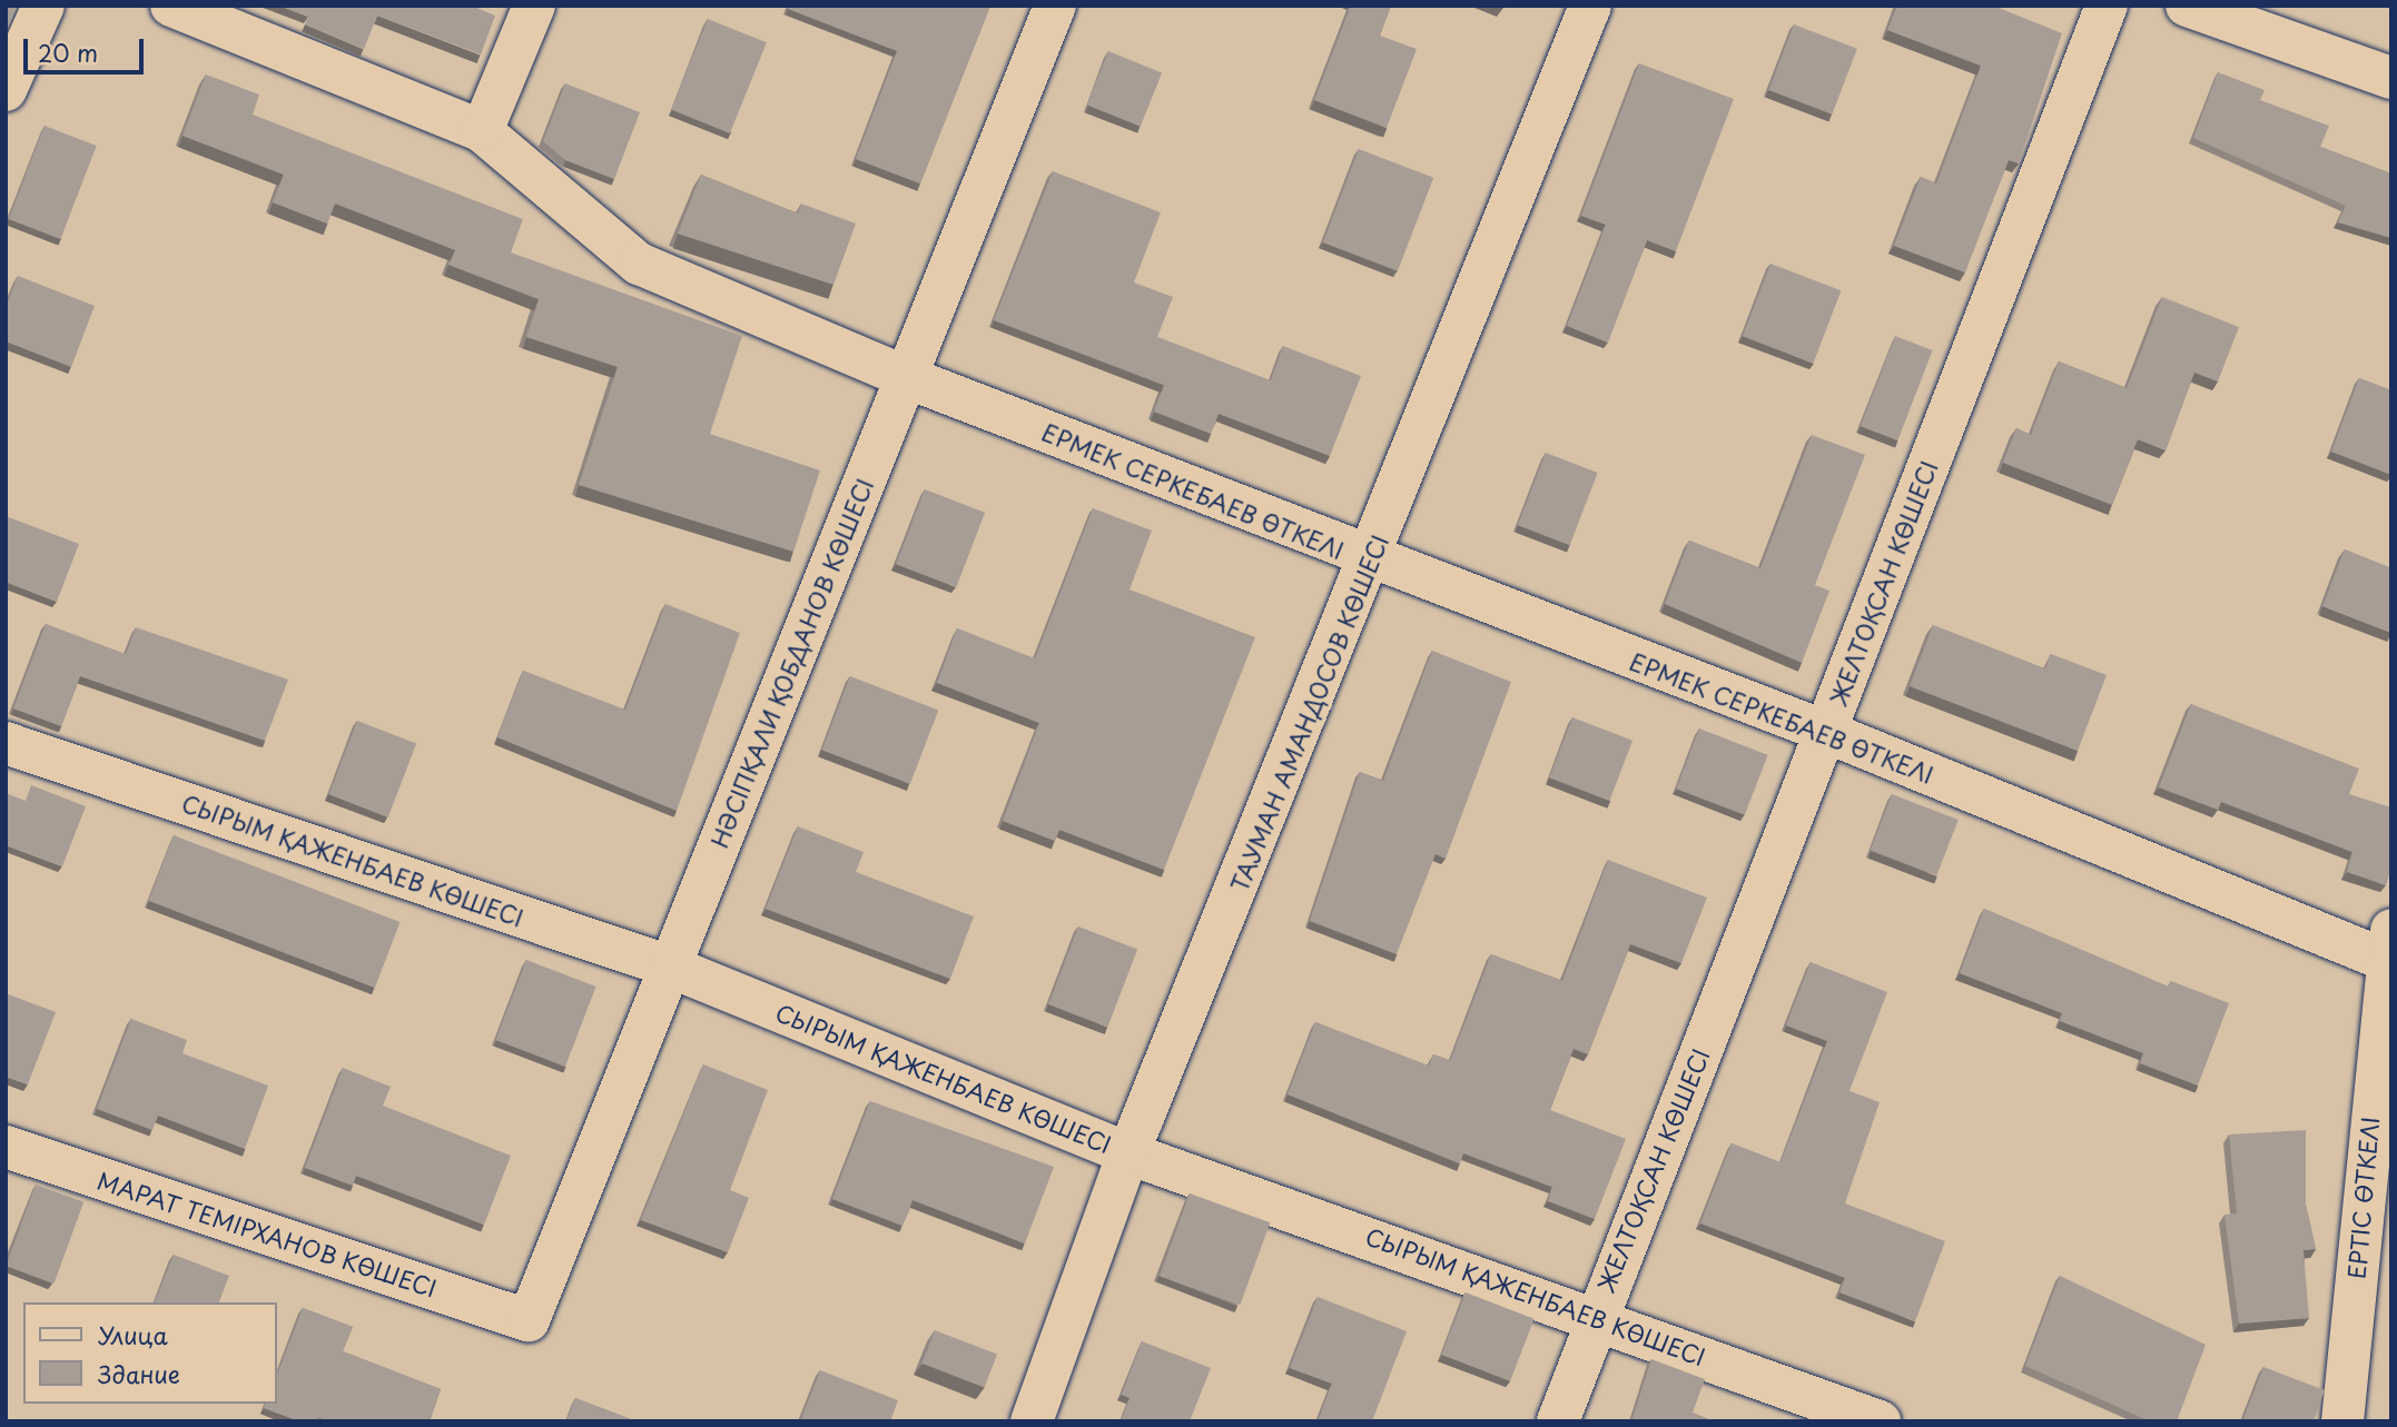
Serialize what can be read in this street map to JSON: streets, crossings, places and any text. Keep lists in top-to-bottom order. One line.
{"streets":{"street":["ЕРМЕК СЕРКЕБАЕВ ӨТКЕЛІ","ЖЕЛТОҚСАН КӨШЕСІ","НӘСІПҚАЛИ ҚОБДАНОВ КӨШЕСІ","ТАУМАН АМАНДОСОВ КӨШЕСІ","СЫРЫМ ҚАЖЕНБАЕВ КӨШЕСІ","ЕРТІС ӨТКЕЛІ","МАРАТ ТЕМІРХАНОВ КӨШЕСІ"]},"crossings":[["ЕРМЕК СЕРКЕБАЕВ ӨТКЕЛІ","ЖЕЛТОҚСАН КӨШЕСІ"],["ЕРМЕК СЕРКЕБАЕВ ӨТКЕЛІ","НӘСІПҚАЛИ ҚОБДАНОВ КӨШЕСІ"],["ЕРМЕК СЕРКЕБАЕВ ӨТКЕЛІ","ТАУМАН АМАНДОСОВ КӨШЕСІ"],["ЕРМЕК СЕРКЕБАЕВ ӨТКЕЛІ","ЕРТІС ӨТКЕЛІ"],["ЖЕЛТОҚСАН КӨШЕСІ","СЫРЫМ ҚАЖЕНБАЕВ КӨШЕСІ"],["НӘСІПҚАЛИ ҚОБДАНОВ КӨШЕСІ","СЫРЫМ ҚАЖЕНБАЕВ КӨШЕСІ"],["НӘСІПҚАЛИ ҚОБДАНОВ КӨШЕСІ","МАРАТ ТЕМІРХАНОВ КӨШЕСІ"],["ТАУМАН АМАНДОСОВ КӨШЕСІ","СЫРЫМ ҚАЖЕНБАЕВ КӨШЕСІ"]],"legend":["Улица","Здание"],"scale_bar":"20 m"}
